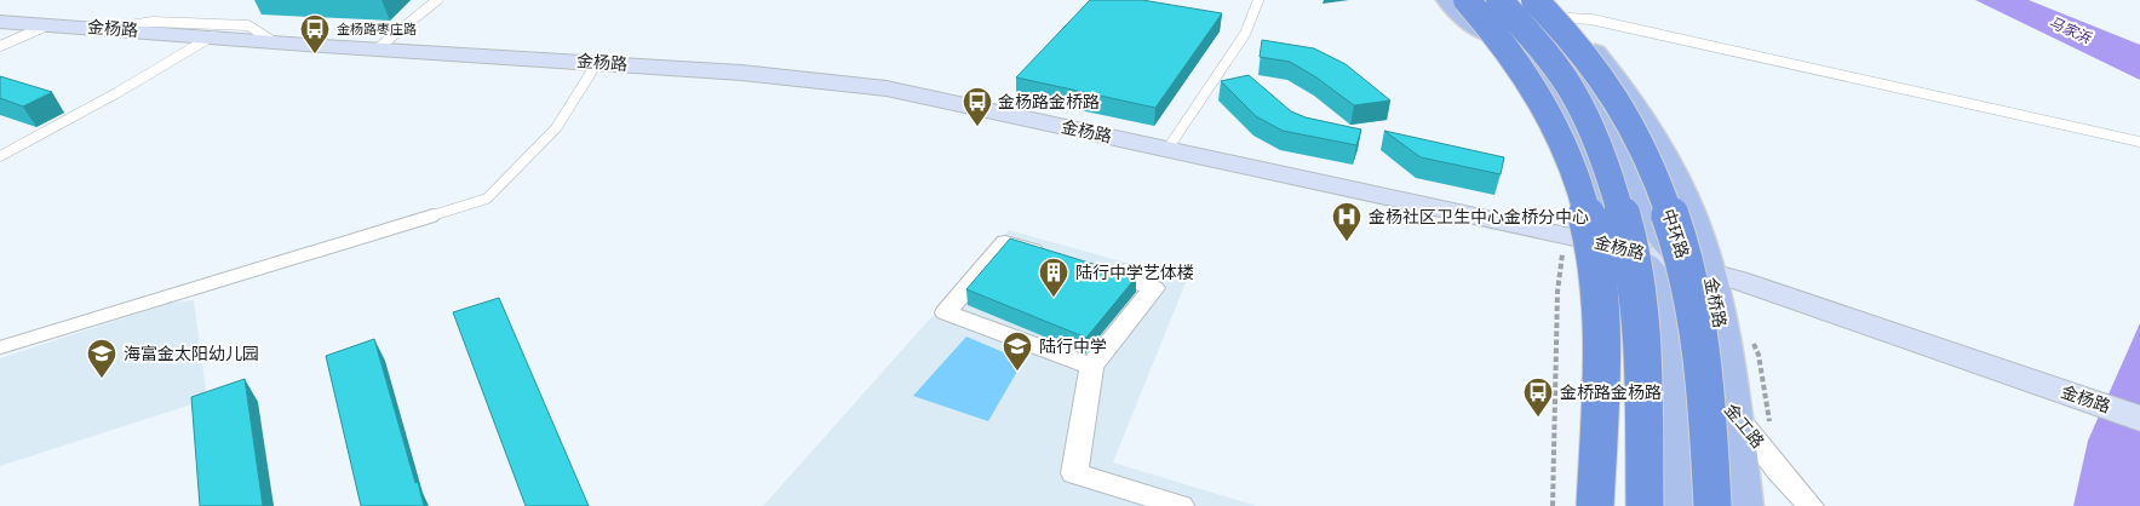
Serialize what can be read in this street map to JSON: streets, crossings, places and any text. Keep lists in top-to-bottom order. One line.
{"streets":{"highway":["中环路"],"main road":["金桥路"],"street":["金杨路","金工路"]},"crossings":[["金杨路","金桥路"],["金桥路","金工路"]],"water":["马家浜"],"places":{"bus stop":["金杨路枣庄路","金杨路金桥路","金桥路金杨路"],"hospital":["金杨社区卫生中心金桥分中心"],"building":["陆行中学艺体楼"],"school or university":["陆行中学","海富金太阳幼儿园"]}}
